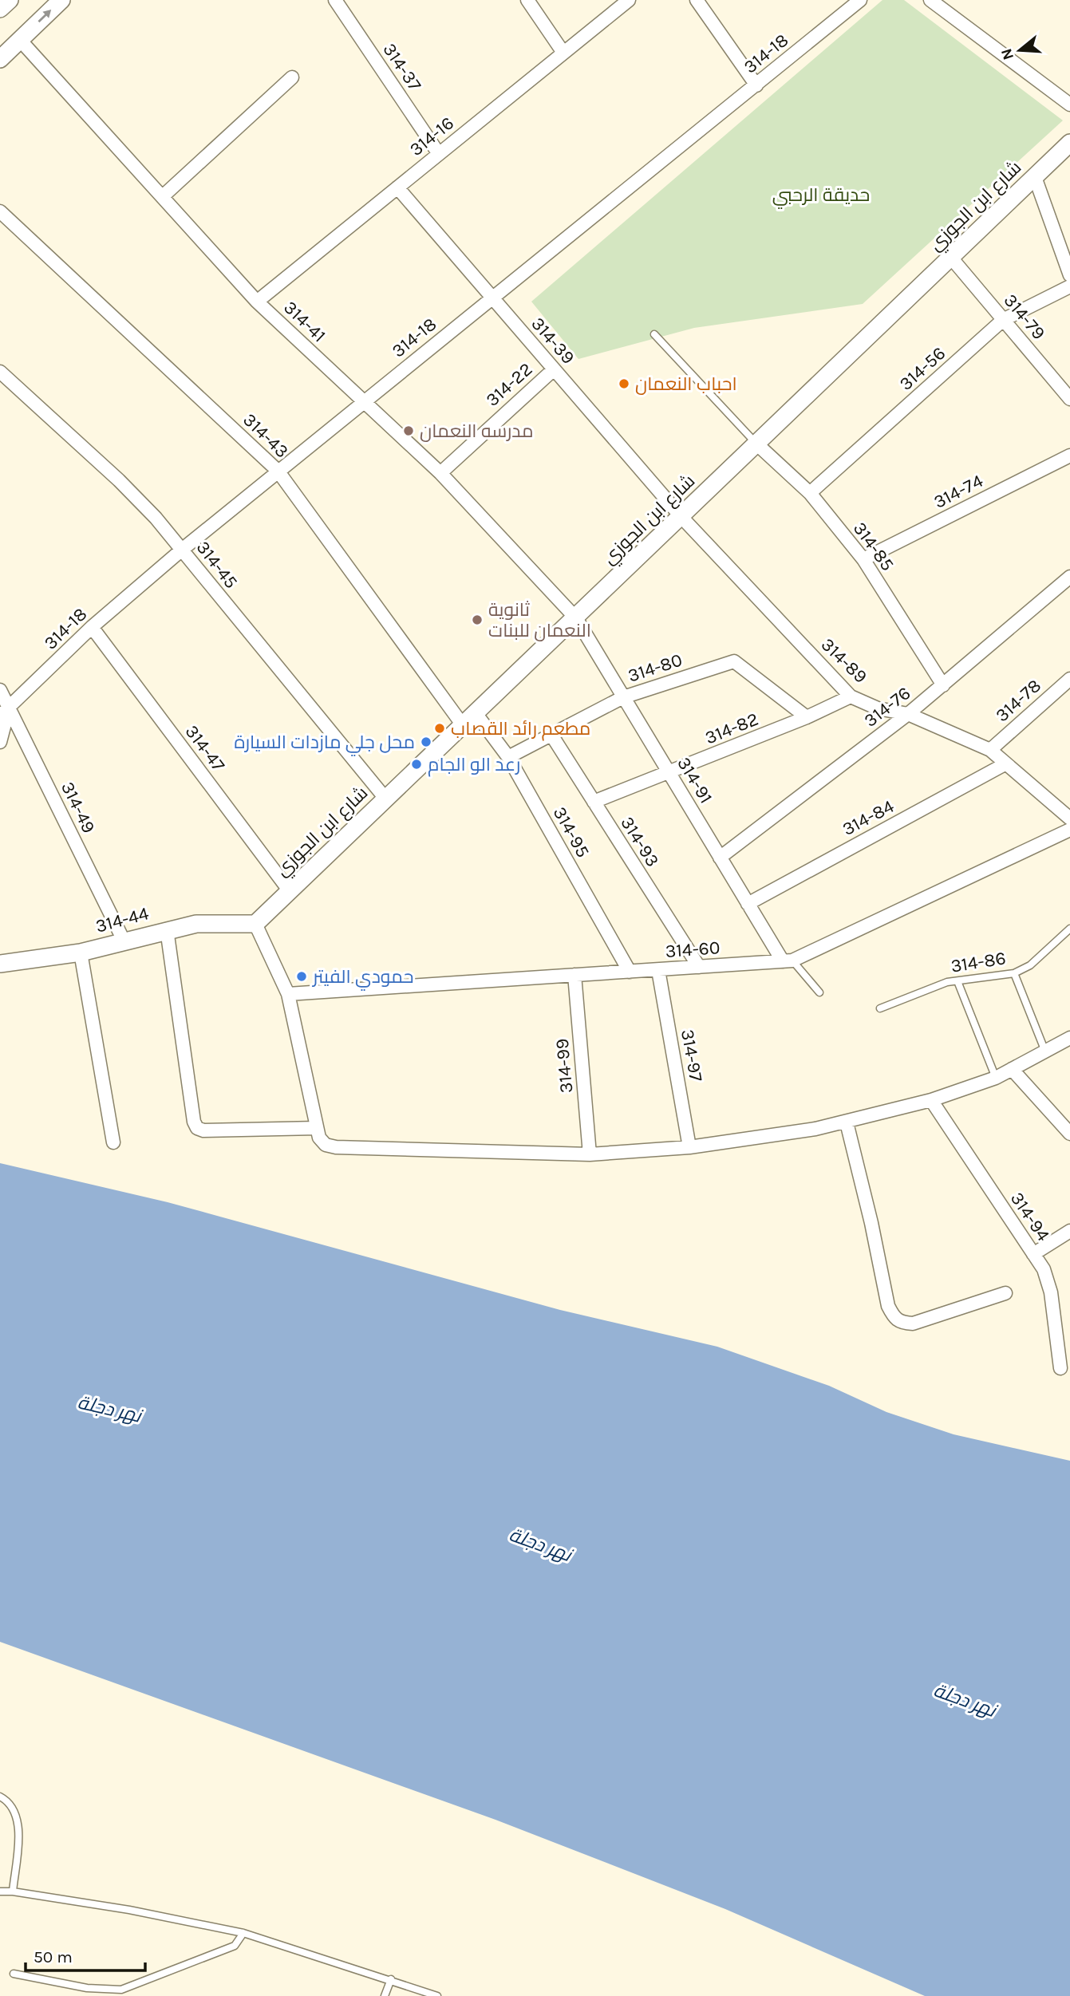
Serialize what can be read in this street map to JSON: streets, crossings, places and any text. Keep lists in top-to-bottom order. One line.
{"streets":{"street":["314-18","314-37","314-16","شارع ابن الجوزي","314-79","314-41","314-39","314-56","314-22","314-43","314-74","314-85","314-45","314-89","314-80","314-78","314-76","314-82","314-47","314-91","314-49","314-84","314-95","314-93","314-44","314-60","314-97","314-99","314-94"],"lane":["314-86"]},"crossings":[["314-18","314-41"],["314-18","314-39"],["314-18","314-43"],["314-18","314-45"],["314-18","314-47"],["314-18","314-49"],["314-37","314-16"],["314-16","314-41"],["314-16","314-39"],["شارع ابن الجوزي","314-79"],["شارع ابن الجوزي","314-41"],["شارع ابن الجوزي","314-39"],["شارع ابن الجوزي","314-43"],["شارع ابن الجوزي","314-85"],["شارع ابن الجوزي","314-45"],["شارع ابن الجوزي","314-89"],["شارع ابن الجوزي","314-47"],["شارع ابن الجوزي","314-91"],["شارع ابن الجوزي","314-95"],["شارع ابن الجوزي","314-44"],["314-79","314-56"],["314-41","314-22"],["314-41","314-91"],["314-39","314-22"],["314-39","314-89"],["314-56","314-85"],["314-74","314-85"],["314-85","314-76"],["314-89","314-78"],["314-89","314-76"],["314-89","314-82"],["314-89","314-84"],["314-80","314-82"],["314-80","314-91"],["314-80","314-95"],["314-80","314-93"],["314-76","314-91"],["314-82","314-91"],["314-82","314-93"],["314-91","314-84"],["314-91","314-60"],["314-49","314-44"],["314-95","314-60"],["314-93","314-60"],["314-60","314-97"],["314-60","314-99"]],"water":["نهر دجلة"],"parks":["حديقة الرحبي"],"places":["احباب النعمان","مدرسه النعمان","ثانوية النعمان للبنات","مطعم رائد القصاب","محل جلي مازدات السيارة","رعد الو الجام","حمودي الفيتر"],"scale_bar":"50 m","north":"left"}
